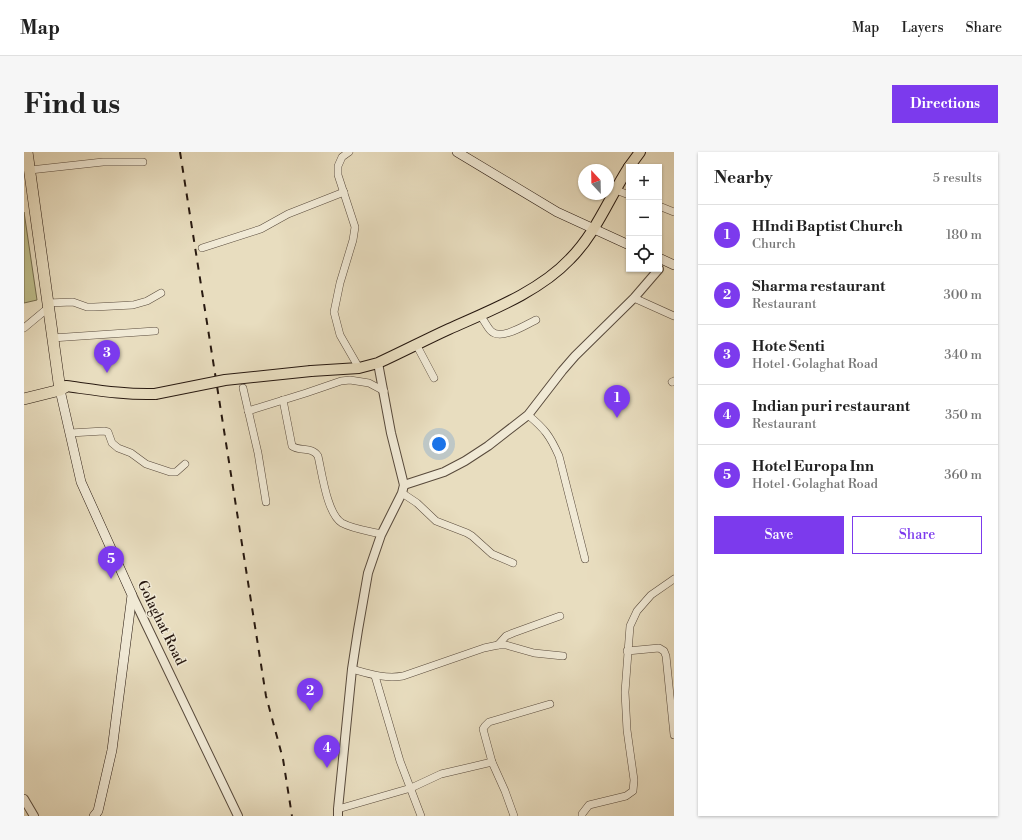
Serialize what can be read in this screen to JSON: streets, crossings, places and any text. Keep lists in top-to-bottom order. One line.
{"streets":{"main road":["Golaghat Road"]},"north":"top","page":{"header":"Map","nav":["Map","Layers","Share"],"buttons":["Directions",["Save","Share"]],"title":"Find us","heading":["Nearby","5 results"],"map_buttons":["+","−"],"list":[{"mark":"1","name":"HIndi Baptist Church","note":"Church","value":"180 m"},{"mark":"2","name":"Sharma restaurant","note":"Restaurant","value":"300 m"},{"mark":"3","name":"Hote Senti","note":"Hotel · Golaghat Road","value":"340 m"},{"mark":"4","name":"Indian puri restaurant","note":"Restaurant","value":"350 m"},{"mark":"5","name":"Hotel Europa Inn","note":"Hotel · Golaghat Road","value":"360 m"}],"pins":["3","1","5","2","4"]}}
